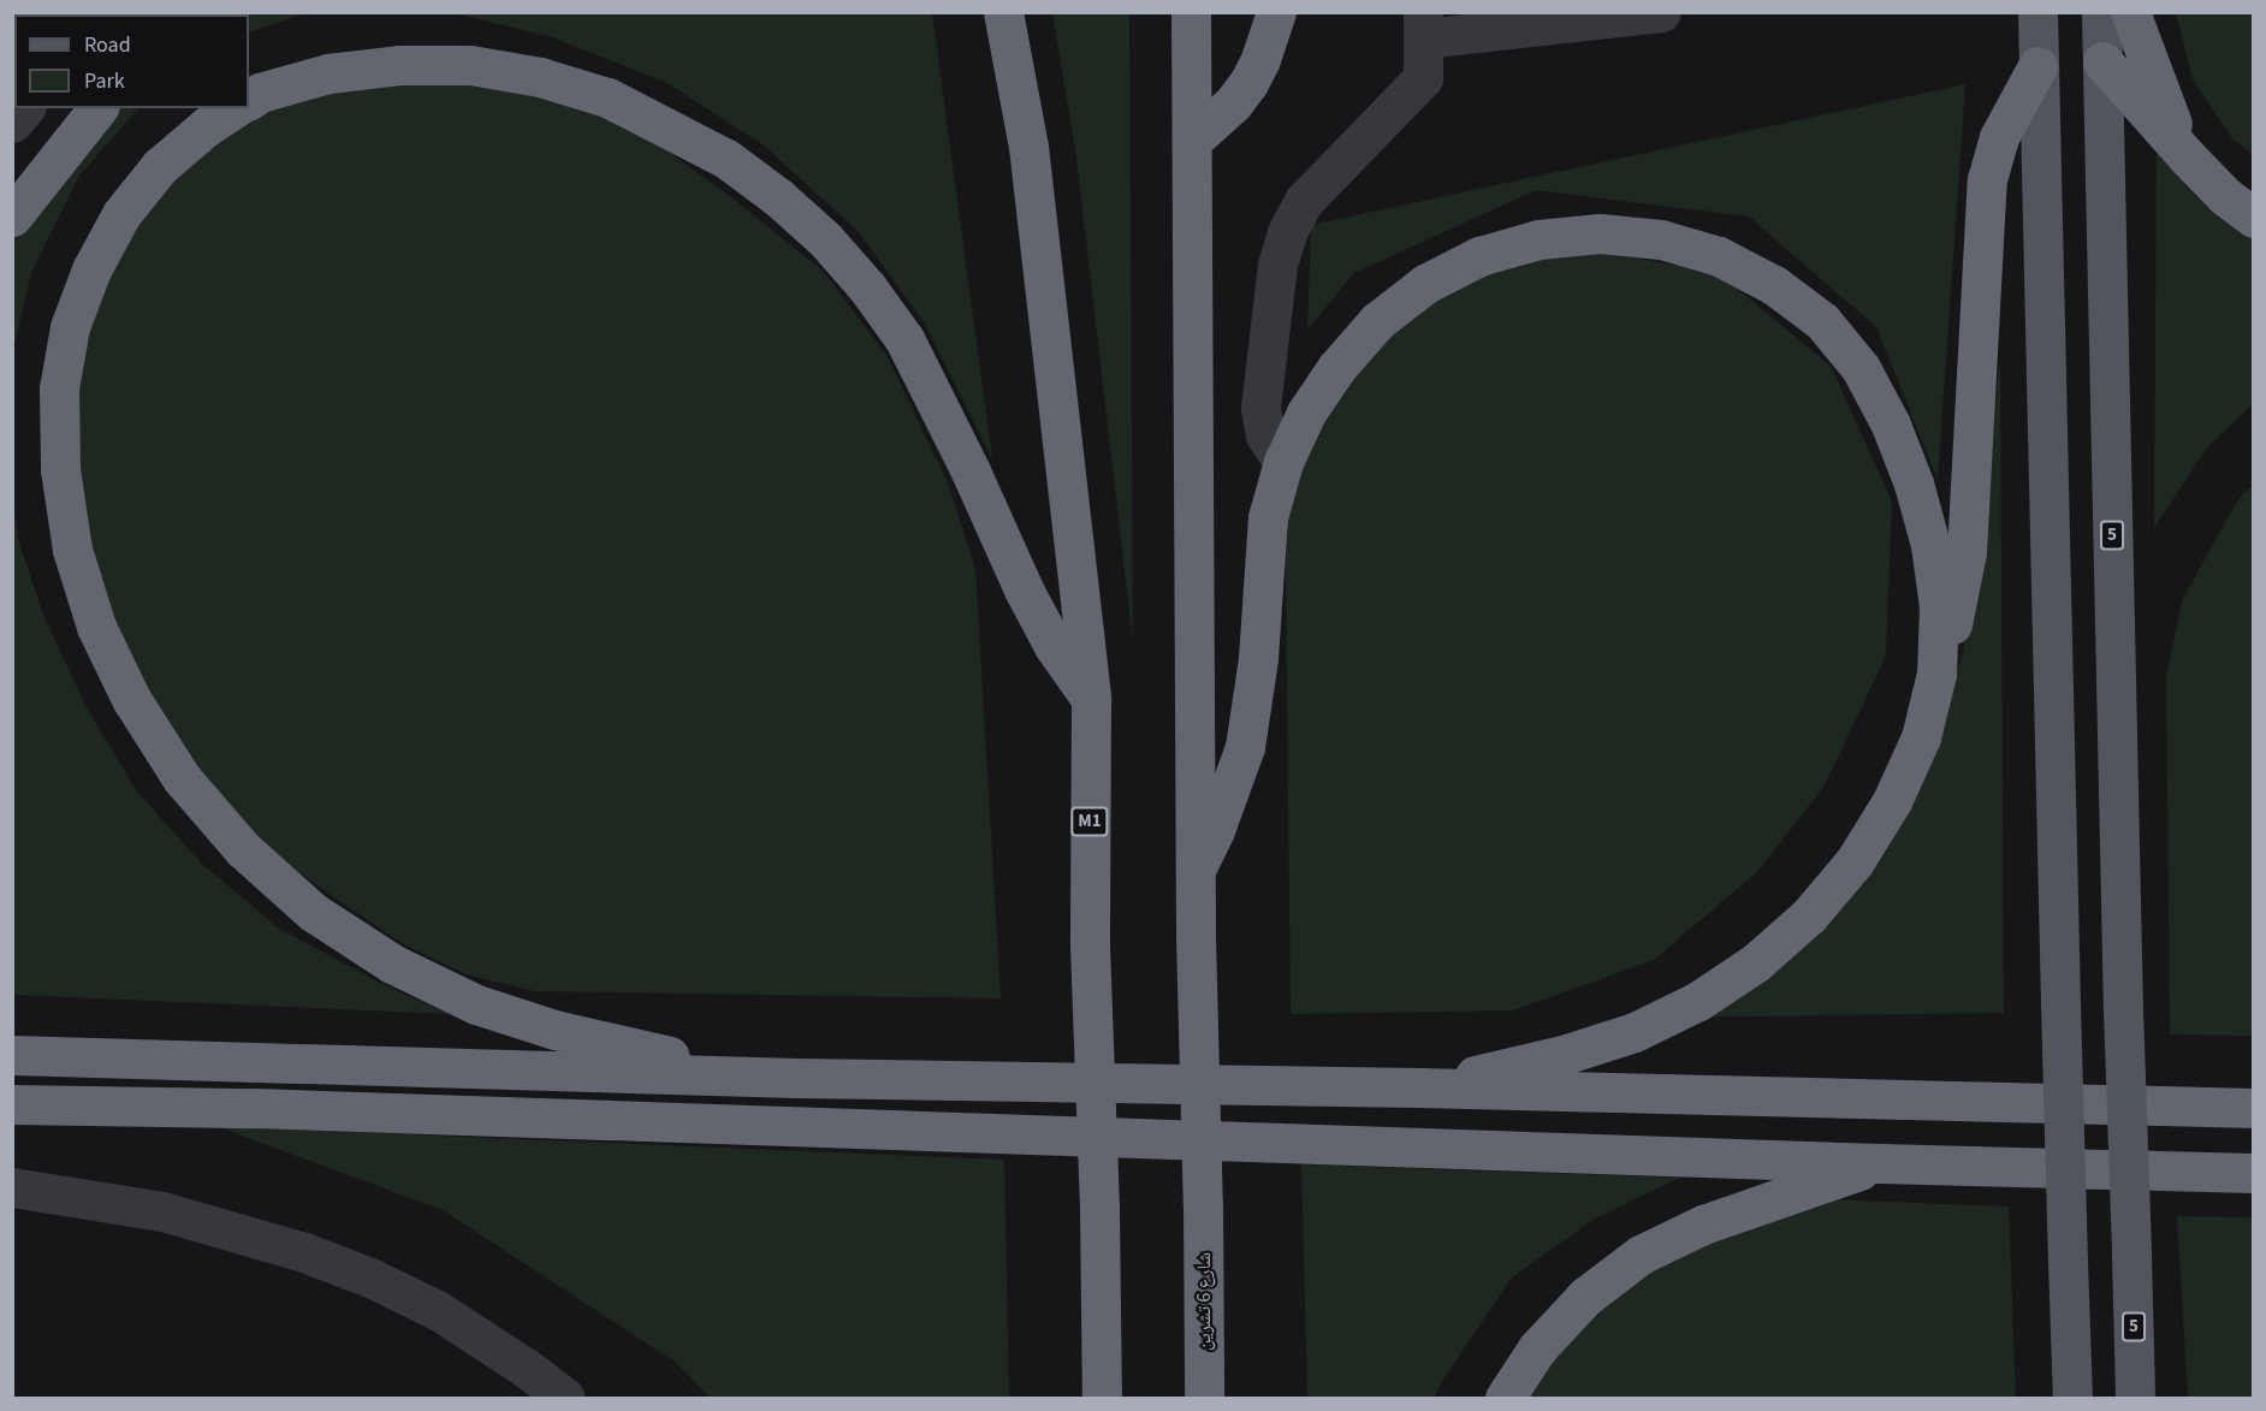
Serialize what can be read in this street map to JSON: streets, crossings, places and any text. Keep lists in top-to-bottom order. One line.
{"streets":{"highway":["M1","شارع 6 تشرين"],"main road":["5"]},"legend":["Road","Park"]}
